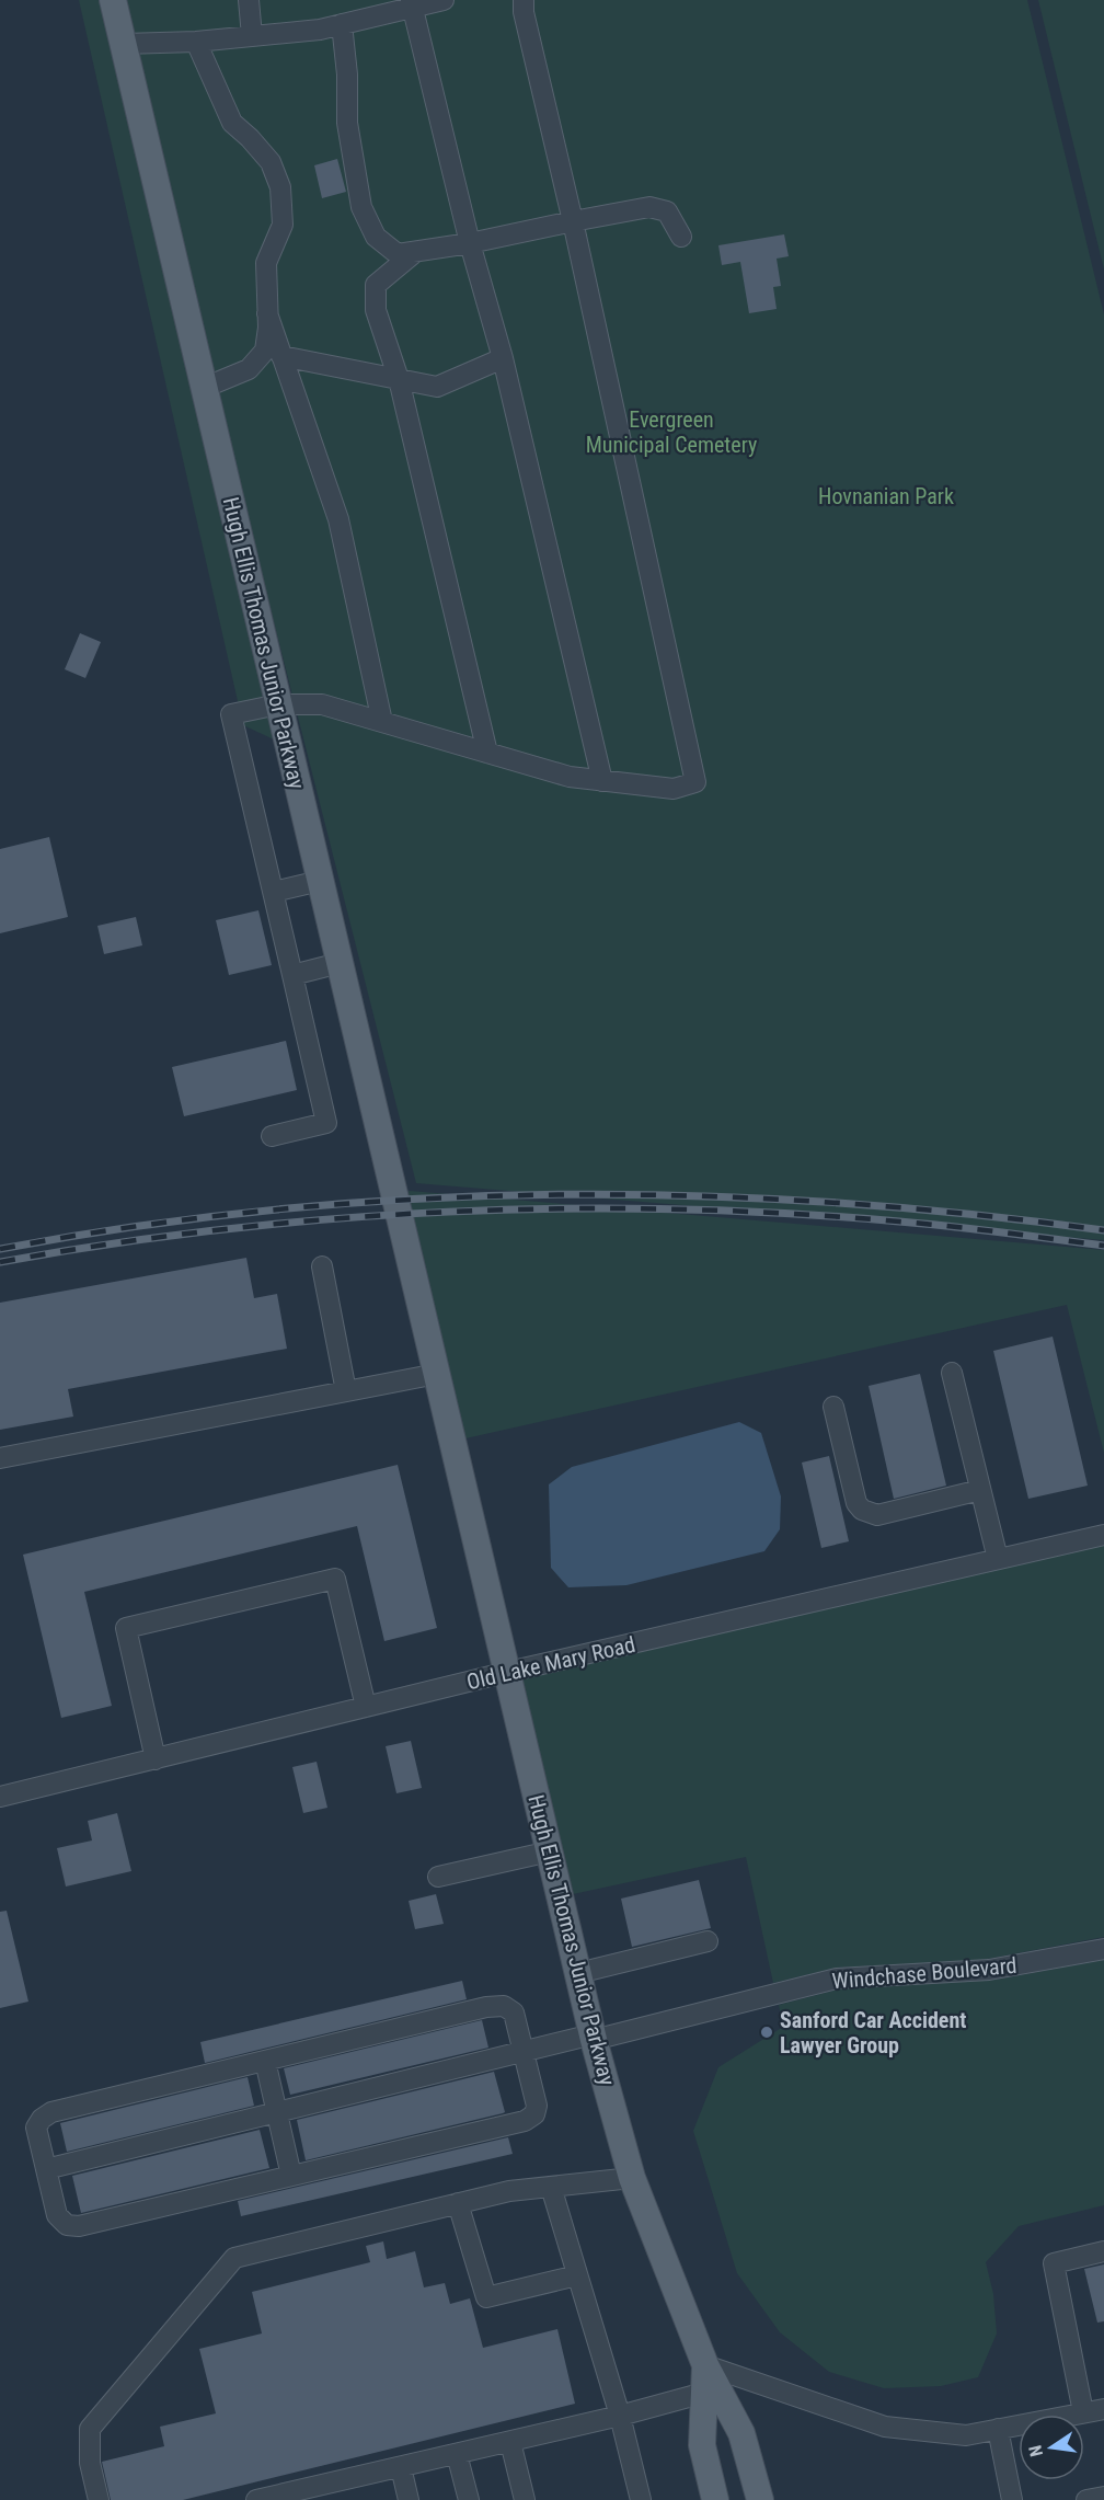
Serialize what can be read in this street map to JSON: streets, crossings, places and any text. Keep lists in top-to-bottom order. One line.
{"streets":{"main road":["Hugh Ellis Thomas Junior Parkway"],"street":["Old Lake Mary Road","Windchase Boulevard"]},"crossings":[["Hugh Ellis Thomas Junior Parkway","Old Lake Mary Road"],["Hugh Ellis Thomas Junior Parkway","Windchase Boulevard"]],"parks":["Evergreen Municipal Cemetery","Hovnanian Park"],"places":["Sanford Car Accident Lawyer Group"],"north":"left"}
